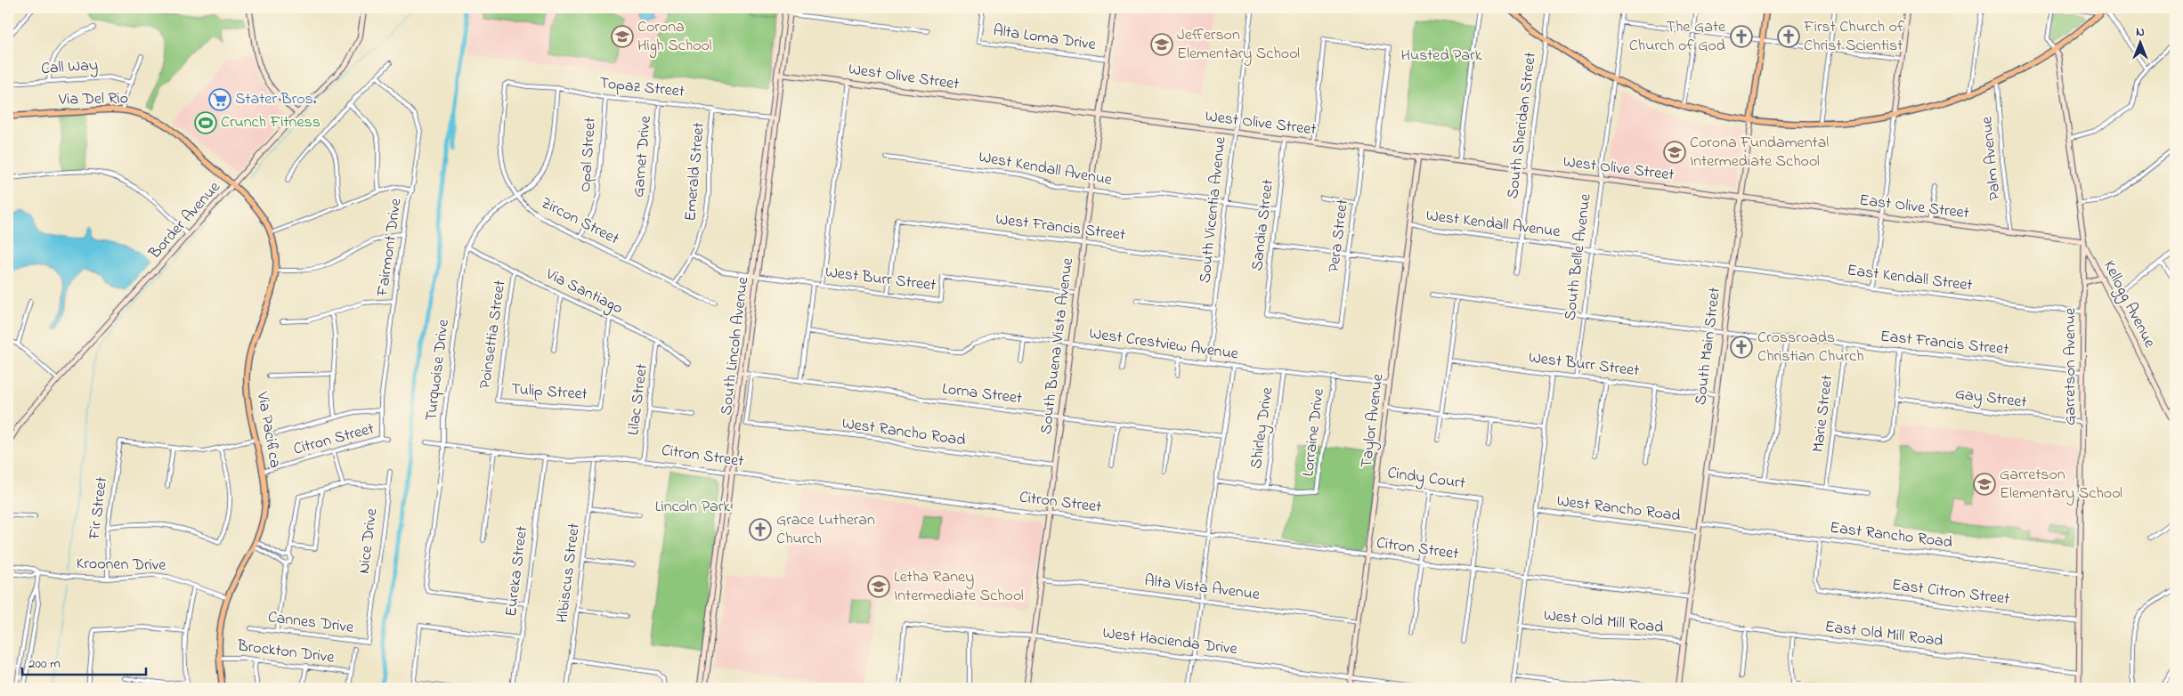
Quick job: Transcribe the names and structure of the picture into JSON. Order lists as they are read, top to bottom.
{
  "streets": {
    "main road": ["Via Del Rio", "South Main Street", "Via Pacifica"],
    "street": [
      "Alta Loma Drive",
      "Call Way",
      "West Olive Street",
      "Topaz Street",
      "South Sheridan Street",
      "Opal Street",
      "Garnet Drive",
      "Palm Avenue",
      "West Kendall Avenue",
      "Emerald Street",
      "East Olive Street",
      "South Vicentia Avenue",
      "Border Avenue",
      "Zircon Street",
      "Sandia Street",
      "West Francis Street",
      "Pera Street",
      "Fairmont Drive",
      "South Belle Avenue",
      "East Kendall Street",
      "West Burr Street",
      "Via Santiago",
      "Kellogg Avenue",
      "Poinsettia Street",
      "East Francis Street",
      "West Crestview Avenue",
      "South Lincoln Avenue",
      "South Buena Vista Avenue",
      "Garretson Avenue",
      "Turquoise Drive",
      "Tulip Street",
      "Lorna Street",
      "Gay Street",
      "Lilac Street",
      "Marie Street",
      "Taylor Avenue",
      "Shirley Drive",
      "West Rancho Road",
      "Lorraine Drive",
      "Citron Street",
      "Cindy Court",
      "Fir Street",
      "East Rancho Road",
      "Nice Drive",
      "Kroonen Drive",
      "Eureka Street",
      "Hibiscus Street",
      "Alta Vista Avenue",
      "East Citron Street",
      "West Old Mill Road",
      "Cannes Drive",
      "East Old Mill Road",
      "West Hacienda Drive",
      "Brockton Drive"
    ]
  },
  "crossings": [
    ["Alta Loma Drive", "South Buena Vista Avenue"],
    ["West Olive Street", "South Sheridan Street"],
    ["West Olive Street", "East Olive Street"],
    ["West Olive Street", "South Vicentia Avenue"],
    ["West Olive Street", "Sandia Street"],
    ["West Olive Street", "Pera Street"],
    ["West Olive Street", "South Belle Avenue"],
    ["West Olive Street", "South Lincoln Avenue"],
    ["West Olive Street", "South Buena Vista Avenue"],
    ["West Olive Street", "South Main Street"],
    ["West Olive Street", "Taylor Avenue"],
    ["Topaz Street", "Opal Street"],
    ["Topaz Street", "Garnet Drive"],
    ["Topaz Street", "Emerald Street"],
    ["Topaz Street", "Zircon Street"],
    ["Topaz Street", "South Lincoln Avenue"],
    ["Topaz Street", "Turquoise Drive"],
    ["Via Del Rio", "Border Avenue"],
    ["Via Del Rio", "Via Pacifica"],
    ["South Sheridan Street", "West Kendall Avenue"],
    ["Opal Street", "Zircon Street"],
    ["Garnet Drive", "Zircon Street"],
    ["Palm Avenue", "East Olive Street"],
    ["West Kendall Avenue", "South Vicentia Avenue"],
    ["West Kendall Avenue", "Sandia Street"],
    ["West Kendall Avenue", "South Belle Avenue"],
    ["West Kendall Avenue", "East Kendall Street"],
    ["West Kendall Avenue", "South Buena Vista Avenue"],
    ["West Kendall Avenue", "South Main Street"],
    ["West Kendall Avenue", "Taylor Avenue"],
    ["Emerald Street", "Zircon Street"],
    ["Emerald Street", "West Burr Street"],
    ["East Olive Street", "Kellogg Avenue"],
    ["East Olive Street", "South Main Street"],
    ["East Olive Street", "Garretson Avenue"],
    ["South Vicentia Avenue", "West Francis Street"],
    ["South Vicentia Avenue", "West Crestview Avenue"],
    ["Border Avenue", "Via Pacifica"],
    ["Zircon Street", "Turquoise Drive"],
    ["Sandia Street", "Pera Street"],
    ["West Francis Street", "West Burr Street"],
    ["West Francis Street", "South Buena Vista Avenue"],
    ["Fairmont Drive", "Citron Street"],
    ["South Belle Avenue", "West Burr Street"],
    ["East Kendall Street", "South Main Street"],
    ["East Kendall Street", "Garretson Avenue"],
    ["West Burr Street", "South Lincoln Avenue"],
    ["West Burr Street", "South Buena Vista Avenue"],
    ["West Burr Street", "South Main Street"],
    ["Via Santiago", "Poinsettia Street"],
    ["Via Santiago", "Turquoise Drive"],
    ["Via Santiago", "Tulip Street"],
    ["Via Santiago", "Lilac Street"],
    ["Kellogg Avenue", "Garretson Avenue"],
    ["Poinsettia Street", "Tulip Street"],
    ["East Francis Street", "South Main Street"],
    ["East Francis Street", "Garretson Avenue"],
    ["East Francis Street", "Marie Street"],
    ["West Crestview Avenue", "South Buena Vista Avenue"],
    ["West Crestview Avenue", "Taylor Avenue"],
    ["West Crestview Avenue", "Shirley Drive"],
    ["West Crestview Avenue", "Lorraine Drive"],
    ["South Lincoln Avenue", "Lorna Street"],
    ["South Lincoln Avenue", "Citron Street"],
    ["South Buena Vista Avenue", "Lorna Street"],
    ["South Buena Vista Avenue", "West Rancho Road"],
    ["South Buena Vista Avenue", "Citron Street"],
    ["South Buena Vista Avenue", "Alta Vista Avenue"],
    ["South Buena Vista Avenue", "West Hacienda Drive"],
    ["South Main Street", "West Rancho Road"],
    ["South Main Street", "Citron Street"],
    ["South Main Street", "East Rancho Road"],
    ["South Main Street", "West Old Mill Road"],
    ["South Main Street", "East Old Mill Road"],
    ["Garretson Avenue", "Gay Street"],
    ["Garretson Avenue", "East Rancho Road"],
    ["Garretson Avenue", "East Citron Street"],
    ["Garretson Avenue", "East Old Mill Road"],
    ["Turquoise Drive", "Citron Street"],
    ["Turquoise Drive", "Eureka Street"],
    ["Lorna Street", "West Rancho Road"],
    ["Lilac Street", "Citron Street"],
    ["Taylor Avenue", "Citron Street"],
    ["Taylor Avenue", "Cindy Court"],
    ["Taylor Avenue", "Alta Vista Avenue"],
    ["Taylor Avenue", "West Hacienda Drive"],
    ["Shirley Drive", "Lorraine Drive"],
    ["Via Pacifica", "Citron Street"],
    ["Via Pacifica", "Kroonen Drive"],
    ["Via Pacifica", "Brockton Drive"],
    ["Citron Street", "Cindy Court"],
    ["Citron Street", "Eureka Street"],
    ["Citron Street", "Hibiscus Street"],
    ["Fir Street", "Kroonen Drive"],
    ["East Rancho Road", "East Citron Street"],
    ["Nice Drive", "Cannes Drive"]
  ],
  "parks": ["Husted Park", "Lincoln Park"],
  "places": {
    "school or university": [
      "Corona High School",
      "Jefferson Elementary School",
      "Corona Fundamental Intermediate School",
      "Garretson Elementary School",
      "Letha Raney Intermediate School"
    ],
    "church": [
      "The Gate Church of God",
      "First Church of Christ Scientist",
      "Crossroads Christian Church",
      "Grace Lutheran Church"
    ],
    "supermarket": ["Stater Bros."],
    "sports": ["Crunch Fitness"]
  },
  "scale_bar": "200 m",
  "north": "top"
}
